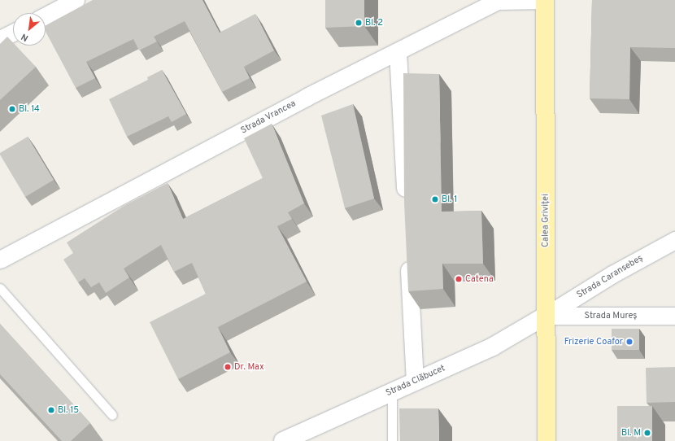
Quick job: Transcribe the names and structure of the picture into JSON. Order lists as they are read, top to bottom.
{
  "streets": {
    "main road": ["Calea Griviței"],
    "street": [
      "Strada Vrancea",
      "Strada Caransebeș",
      "Strada Mureș",
      "Strada Clăbucet"
    ]
  },
  "crossings": [
    ["Strada Vrancea", "Calea Griviței"],
    ["Calea Griviței", "Strada Caransebeș"],
    ["Calea Griviței", "Strada Mureș"],
    ["Calea Griviței", "Strada Clăbucet"],
    ["Strada Caransebeș", "Strada Mureș"],
    ["Strada Caransebeș", "Strada Clăbucet"],
    ["Strada Mureș", "Strada Clăbucet"]
  ],
  "places": [
    "Bl. 2",
    "Bl. 14",
    "Bl. 1",
    "Catena",
    "Frizerie Coafor",
    "Dr. Max",
    "Bl. 15",
    "Bl. M"
  ],
  "north": "bottom left"
}
